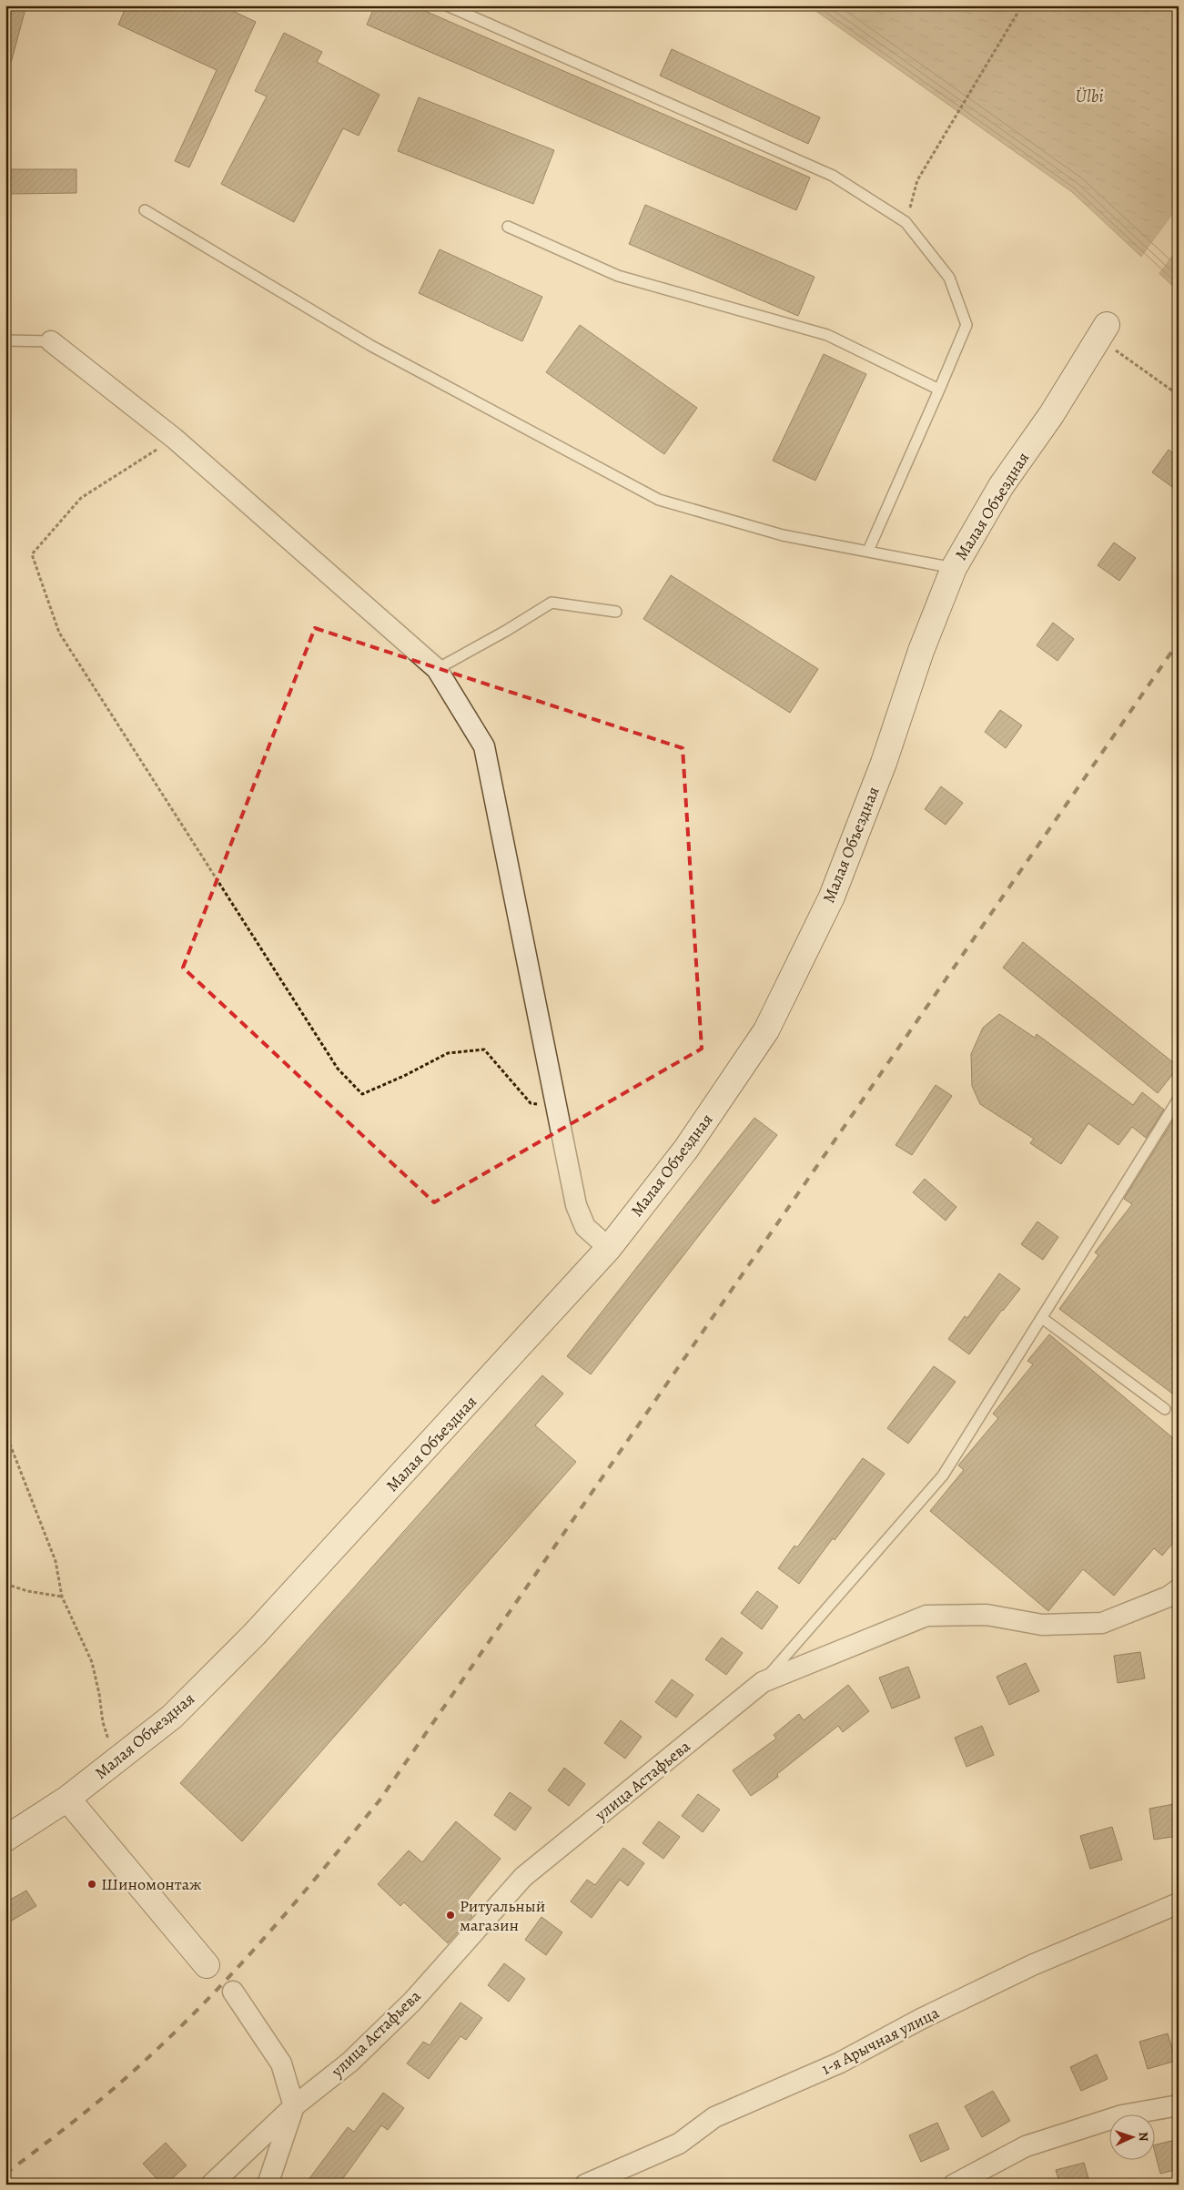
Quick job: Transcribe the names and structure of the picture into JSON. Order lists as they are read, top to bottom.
{
  "streets": {
    "main road": ["Малая Объездная"],
    "street": ["улица Астафьева", "1-я Арычная улица"]
  },
  "water": ["Ülbi"],
  "places": ["Шиномонтаж", "Ритуальный магазин"],
  "north": "right"
}
